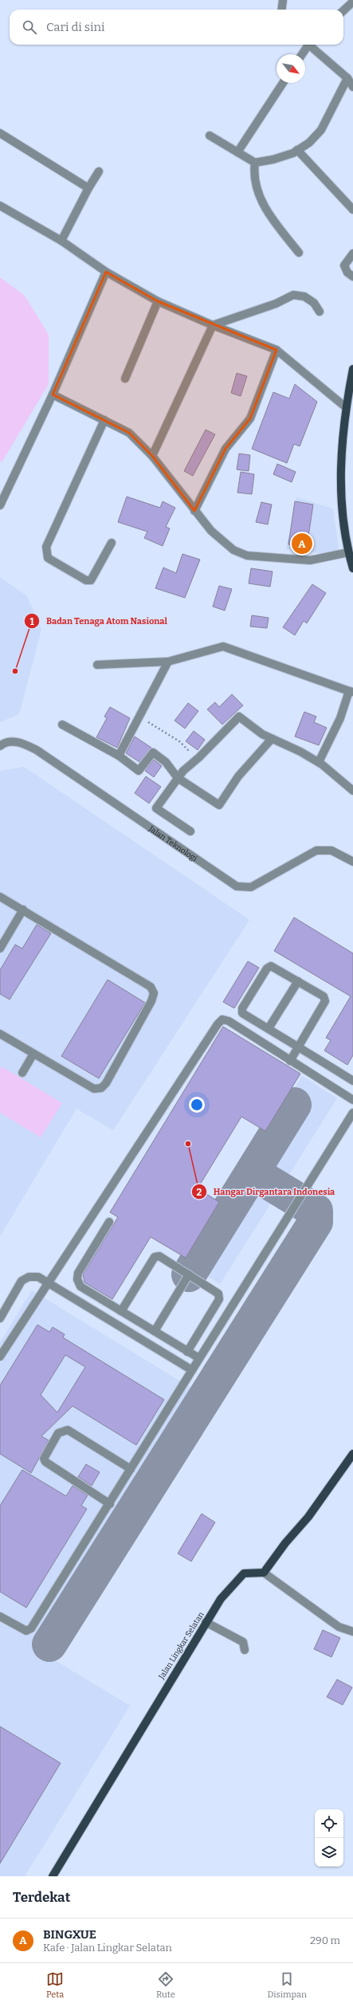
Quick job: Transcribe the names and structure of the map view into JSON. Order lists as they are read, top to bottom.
{
  "streets": {
    "main road": ["Jalan Lingkar Selatan"],
    "street": ["Jalan Teknologi"]
  },
  "places": ["Badan Tenaga Atom Nasional", "Hangar Dirgantara Indonesia"],
  "north": "bottom right",
  "page": {
    "search": "Cari di sini",
    "pins": "A",
    "heading": "Terdekat",
    "list": [
      {
        "mark": "A",
        "name": "BINGXUE",
        "note": "Kafe · Jalan Lingkar Selatan",
        "value": "290 m"
      }
    ],
    "nav": ["Peta", "Rute", "Disimpan"]
  }
}
